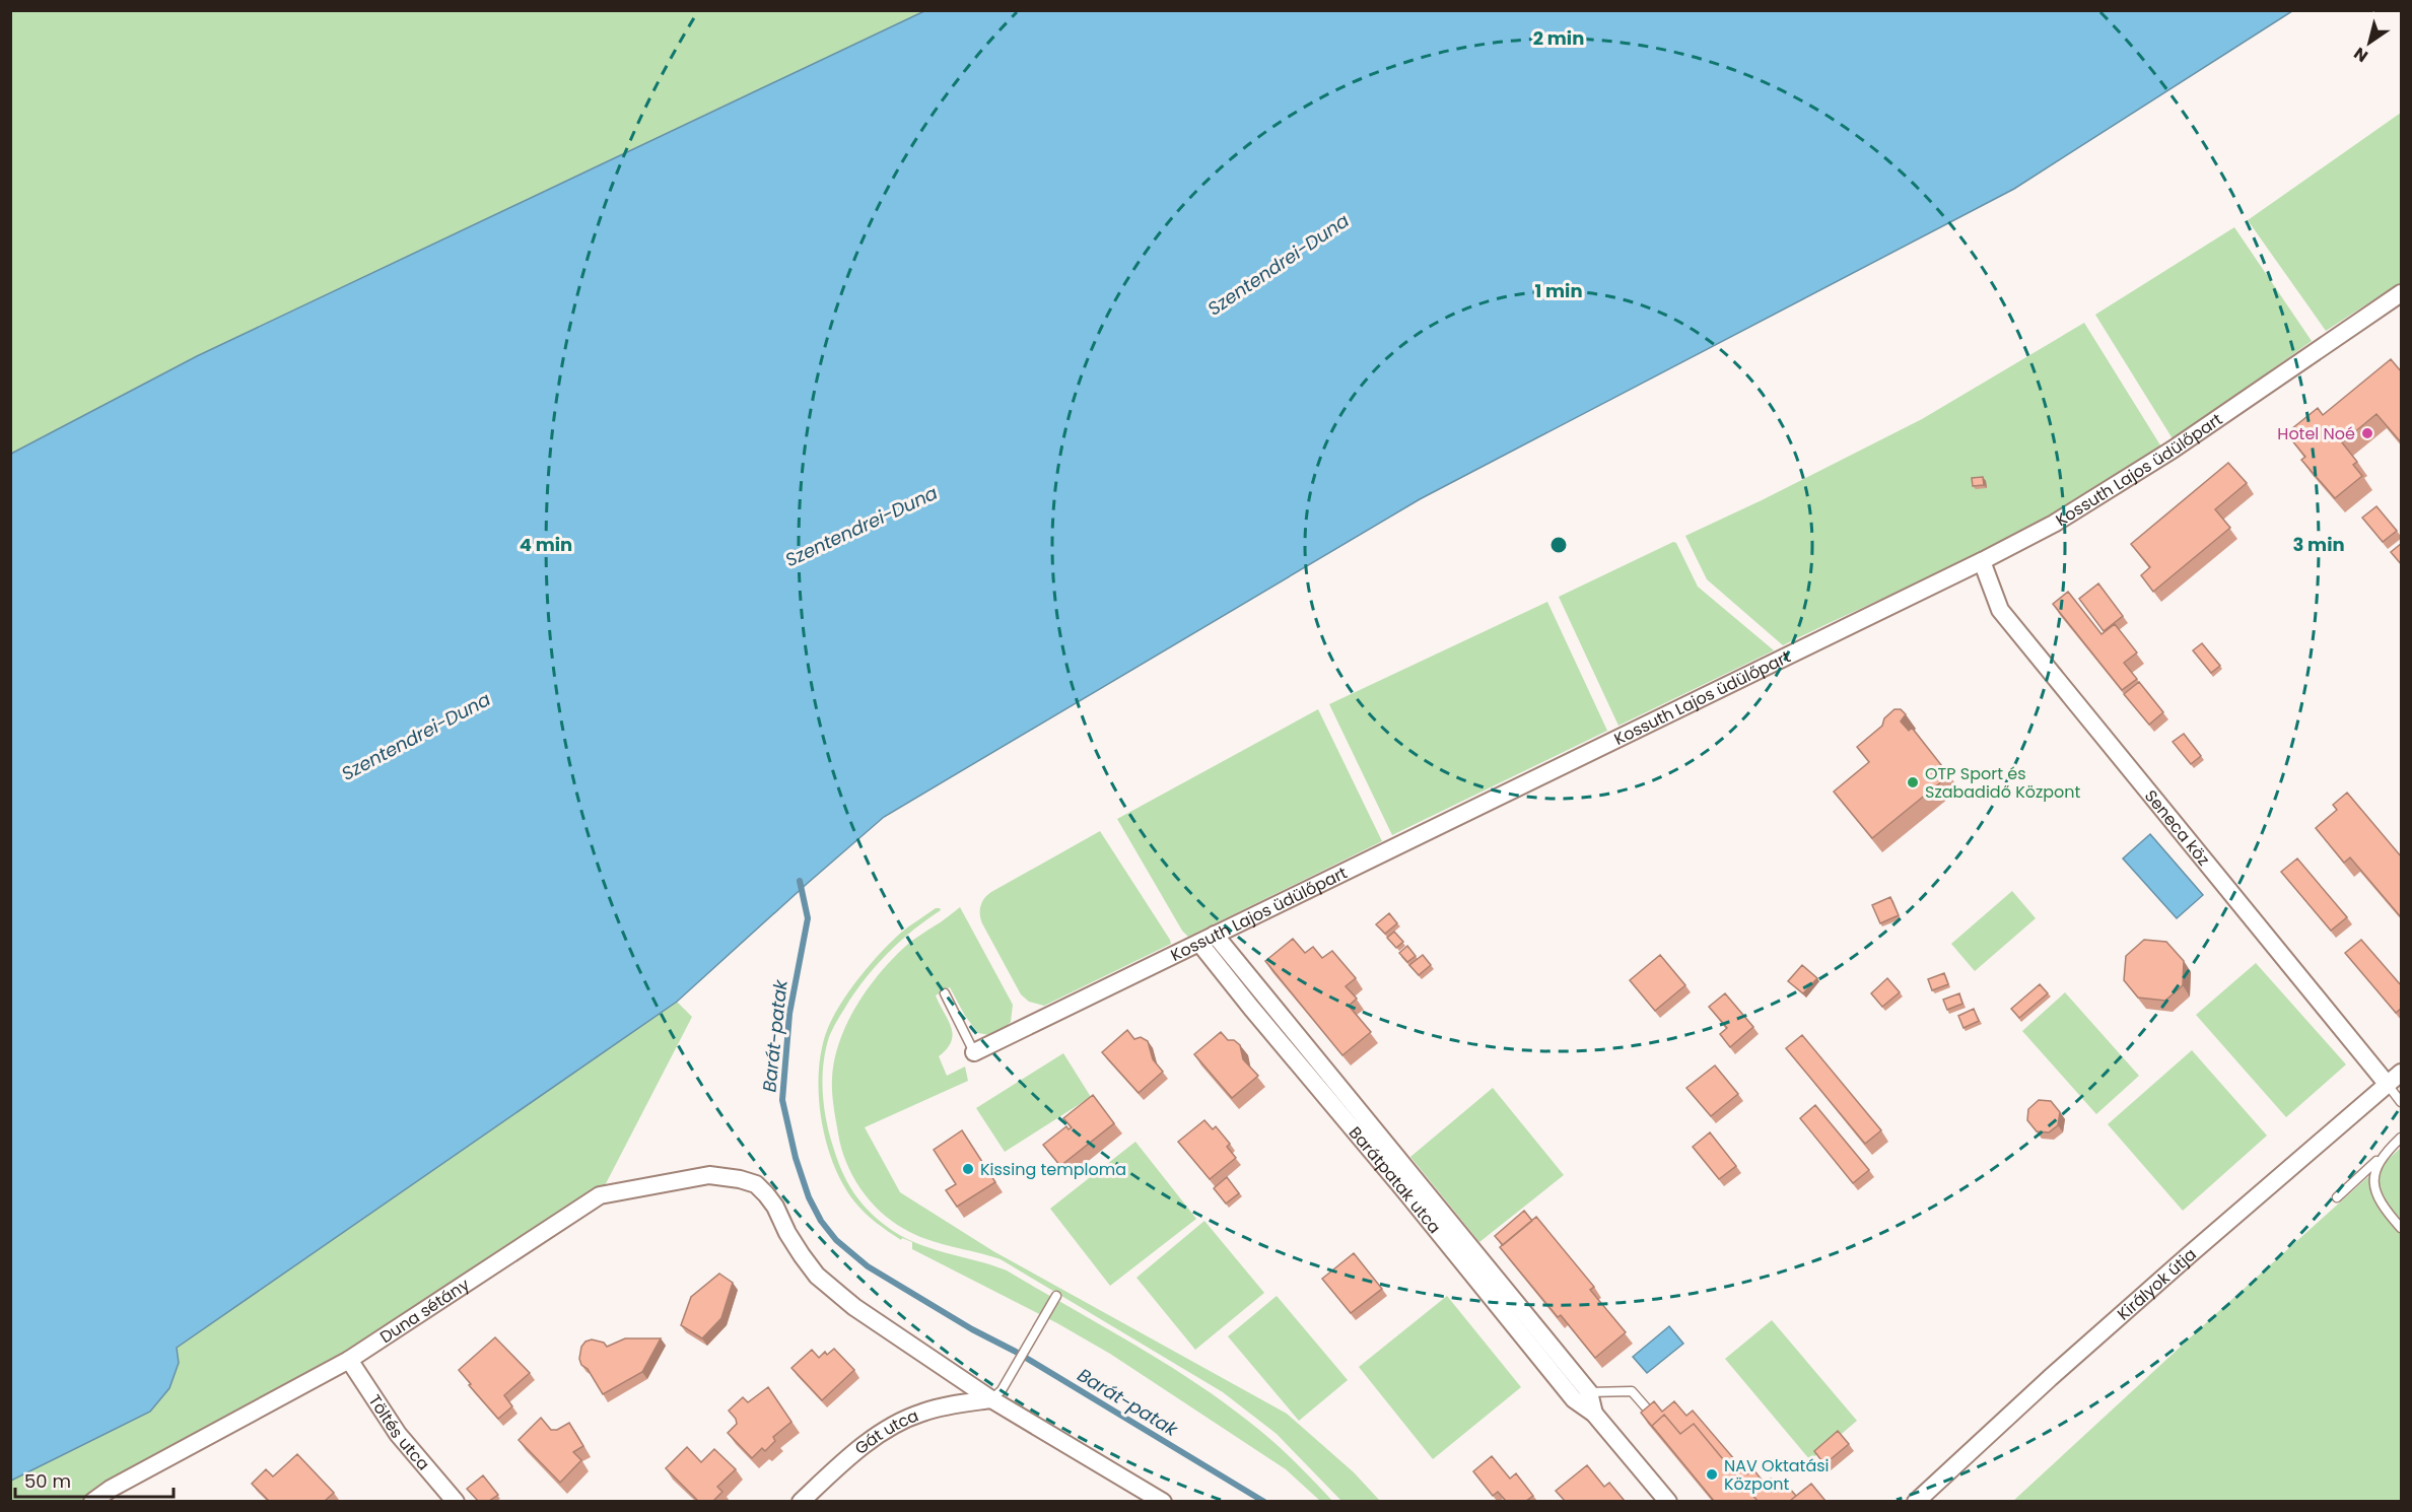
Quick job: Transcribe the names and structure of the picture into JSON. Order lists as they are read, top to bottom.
{
  "streets": {
    "street": [
      "Kossuth Lajos üdülőpart",
      "Seneca köz",
      "Barátpatak utca",
      "Királyok útja",
      "Duna sétány",
      "Töltés utca",
      "Gát utca"
    ]
  },
  "crossings": [
    ["Kossuth Lajos üdülőpart", "Seneca köz"],
    ["Kossuth Lajos üdülőpart", "Barátpatak utca"],
    ["Seneca köz", "Királyok útja"],
    ["Duna sétány", "Töltés utca"],
    ["Duna sétány", "Gát utca"]
  ],
  "water": ["Szentendrei-Duna", "Barát-patak"],
  "places": [
    "Hotel Noé",
    "OTP Sport és Szabadidő Központ",
    "Kissing temploma",
    "NAV Oktatási Központ"
  ],
  "scale_bar": "50 m",
  "north": "bottom left",
  "rings": [
    "2 min",
    "1 min",
    "3 min",
    "4 min"
  ]
}
